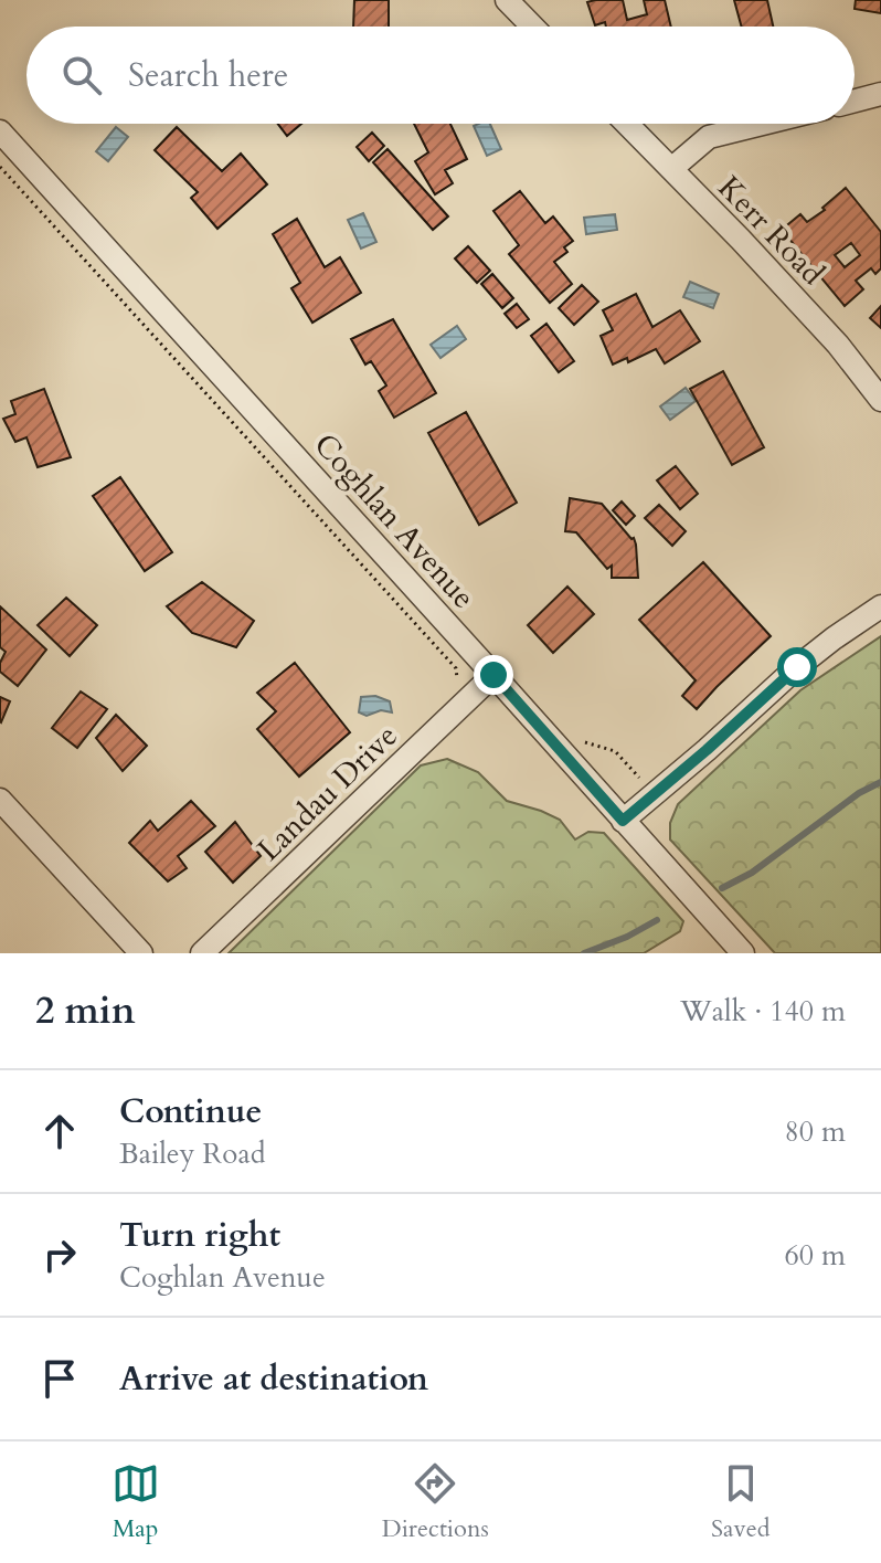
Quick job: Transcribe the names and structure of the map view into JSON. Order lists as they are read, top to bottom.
{
  "streets": {
    "street": ["Kerr Road", "Coghlan Avenue", "Landau Drive"]
  },
  "crossings": [
    ["Coghlan Avenue", "Landau Drive"]
  ],
  "page": {
    "search": "Search here",
    "heading": ["2 min", "Walk · 140 m"],
    "list": [
      ["Continue", "Bailey Road", "80 m"],
      ["Turn right", "Coghlan Avenue", "60 m"],
      "Arrive at destination"
    ],
    "nav": ["Map", "Directions", "Saved"]
  }
}
